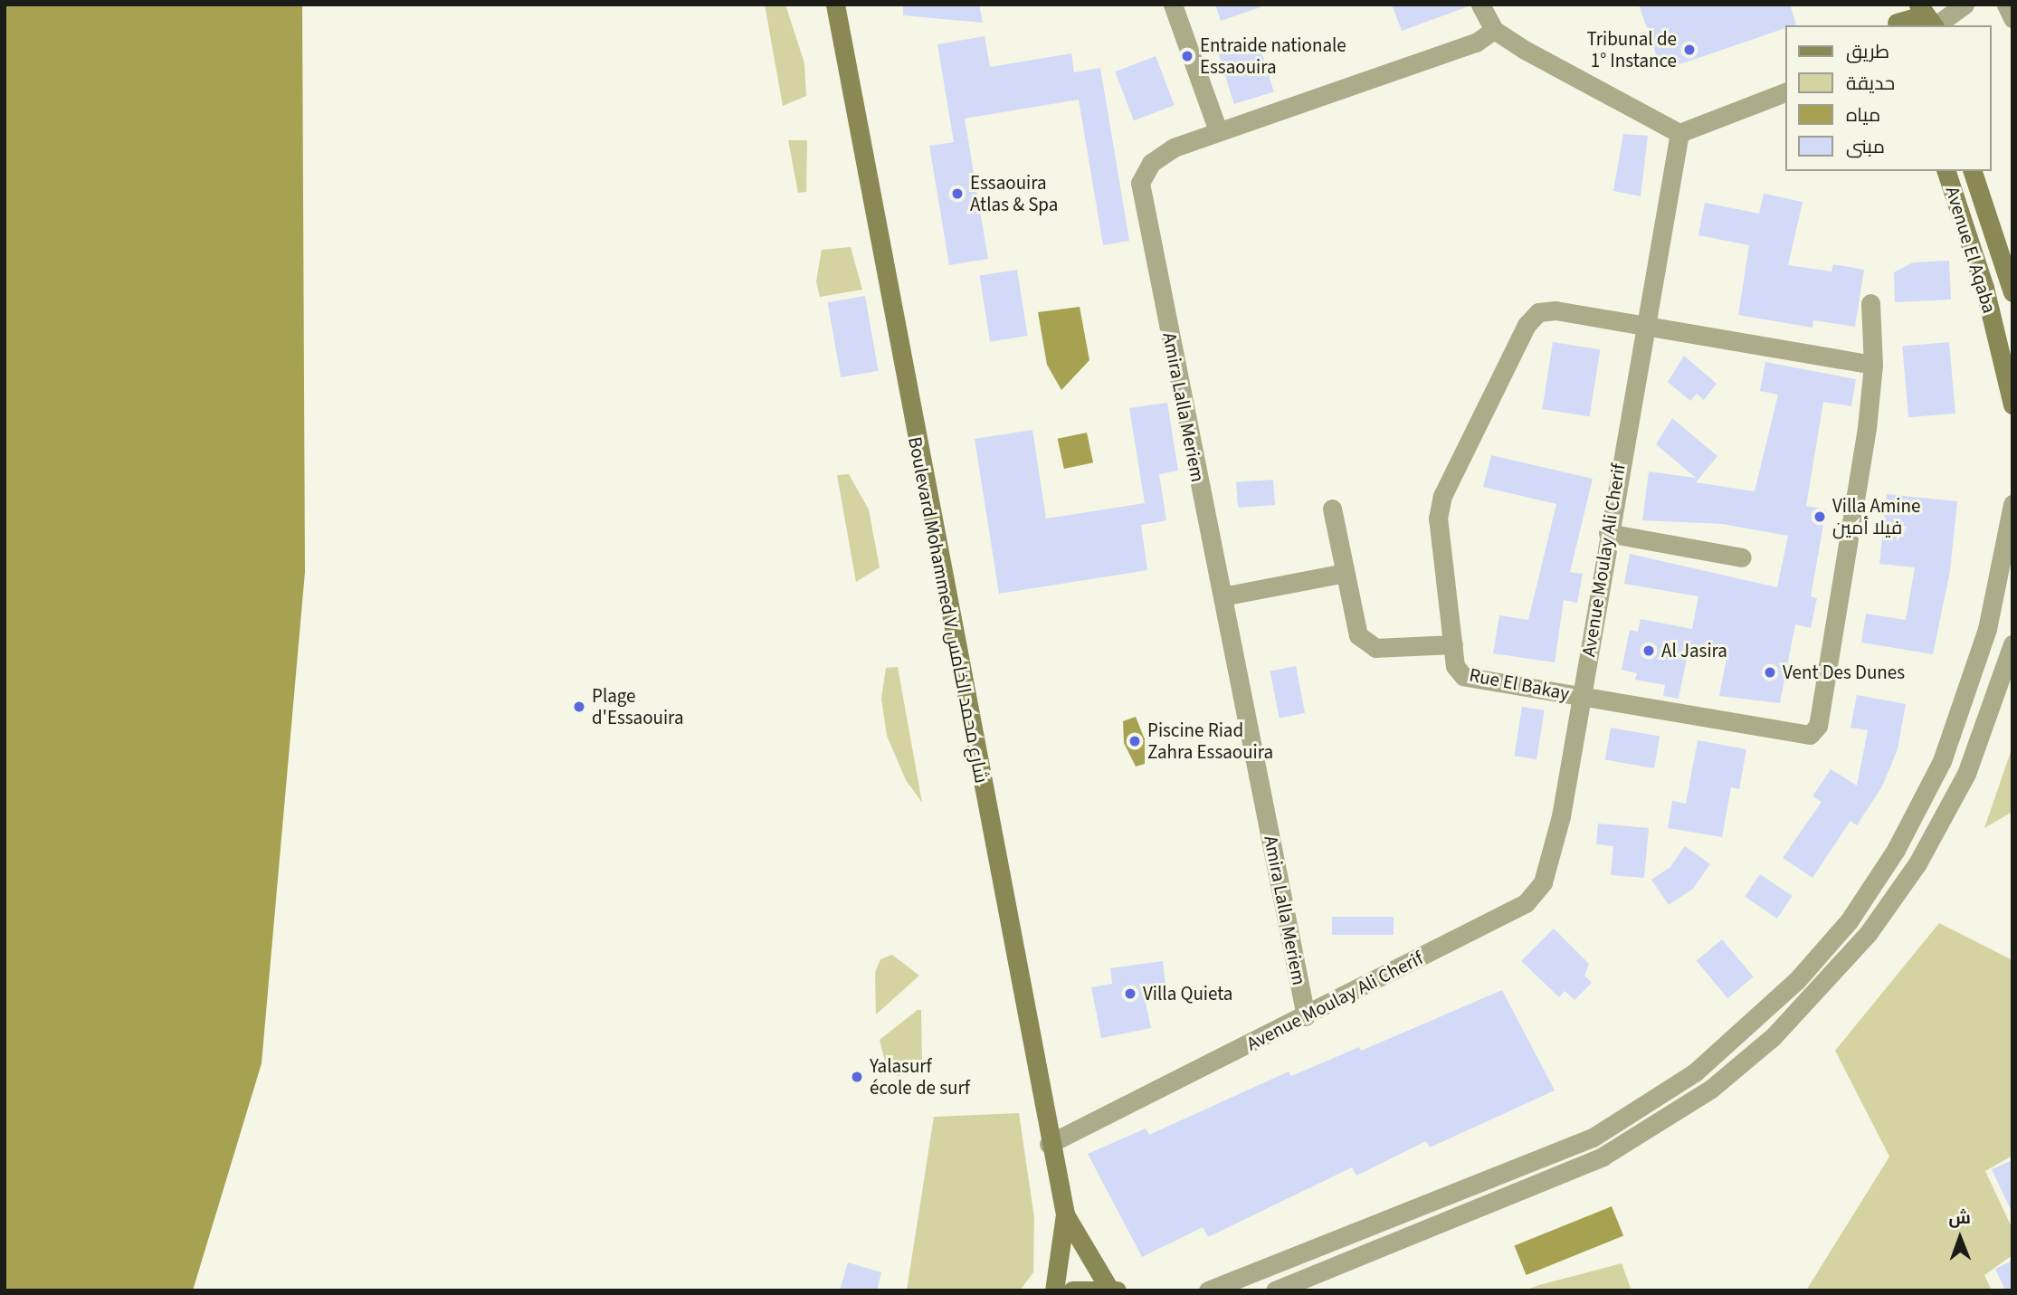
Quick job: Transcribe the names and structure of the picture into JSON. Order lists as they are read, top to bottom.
{
  "streets": {
    "street": [
      "Avenue El Aqaba",
      "Amira Lalla Meriem",
      "Avenue Moulay Ali Cherif",
      "Boulevard Mohammed V شارع محمد الخامس",
      "Rue El Bakay"
    ]
  },
  "crossings": [
    ["Amira Lalla Meriem", "Avenue Moulay Ali Cherif"],
    ["Avenue Moulay Ali Cherif", "Boulevard Mohammed V شارع محمد الخامس"],
    ["Avenue Moulay Ali Cherif", "Rue El Bakay"]
  ],
  "places": [
    "Tribunal de 1° Instance",
    "Entraide nationale Essaouira",
    "Essaouira Atlas & Spa",
    "Villa Amine فيلا أمين",
    "Al Jasira",
    "Vent Des Dunes",
    "Plage d'Essaouira",
    "Piscine Riad Zahra Essaouira",
    "Villa Quieta",
    "Yalasurf école de surf"
  ],
  "legend": [
    "طريق",
    "حديقة",
    "مياه",
    "مبنى"
  ],
  "north": "top"
}
